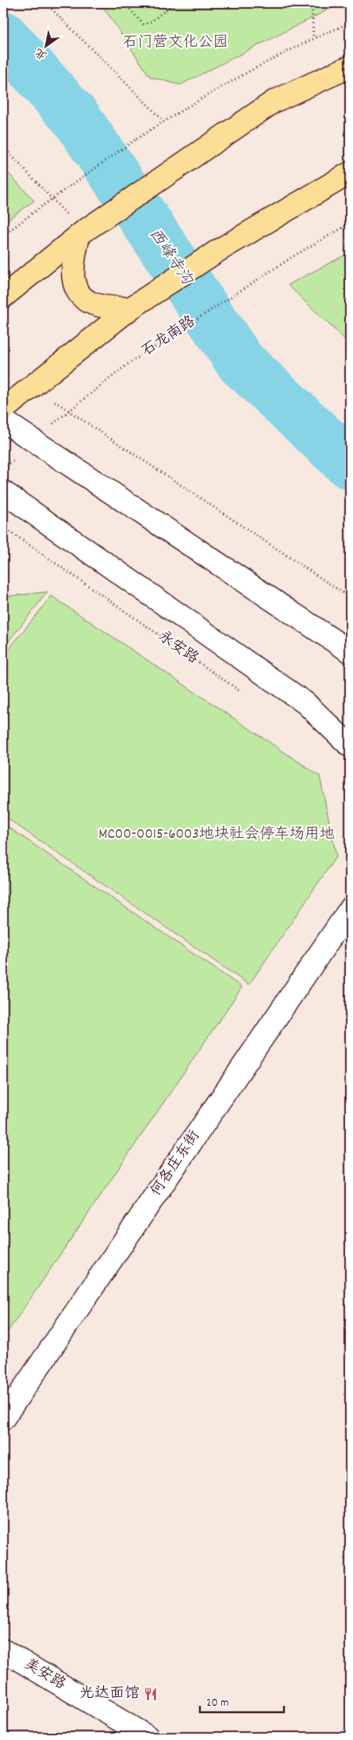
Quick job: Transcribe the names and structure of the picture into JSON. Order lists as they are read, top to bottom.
{
  "streets": {
    "main road": ["何各庄东街", "美安路"],
    "path": ["石龙南路", "永安路"]
  },
  "water": ["西峰寺沟"],
  "parks": ["石门营文化公园", "MC00-0015-6003地块社会停车场用地"],
  "places": {
    "restaurant": ["光达面馆"]
  },
  "scale_bar": "20 m",
  "north": "bottom left"
}
